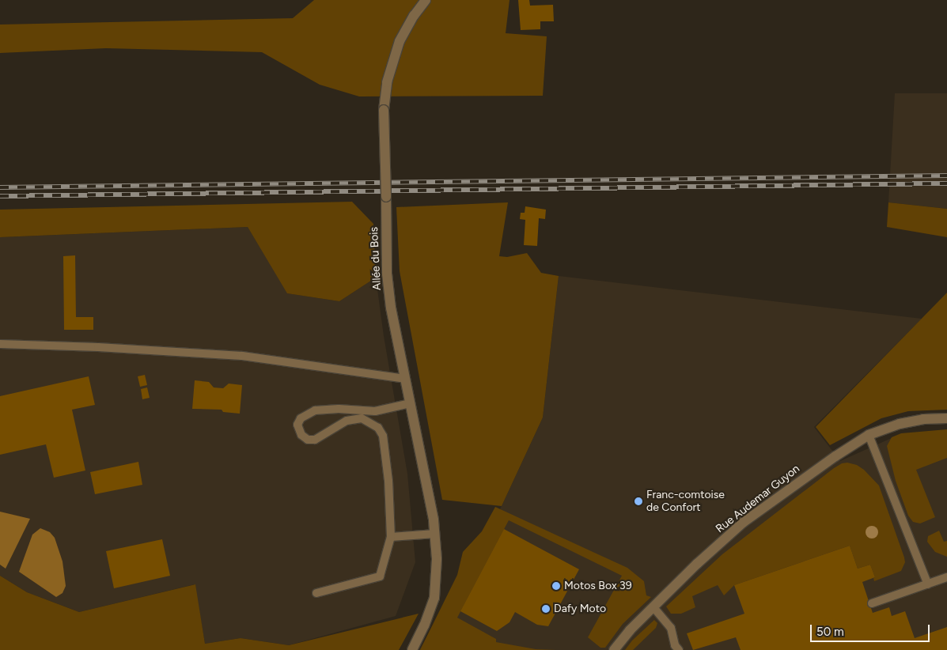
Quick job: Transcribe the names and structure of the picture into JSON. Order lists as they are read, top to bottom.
{
  "streets": {
    "street": ["Allée du Bois", "Rue Audemar Guyon"]
  },
  "places": ["Franc-comtoise de Confort", "Motos Box 39", "Dafy Moto"],
  "scale_bar": "50 m"
}
